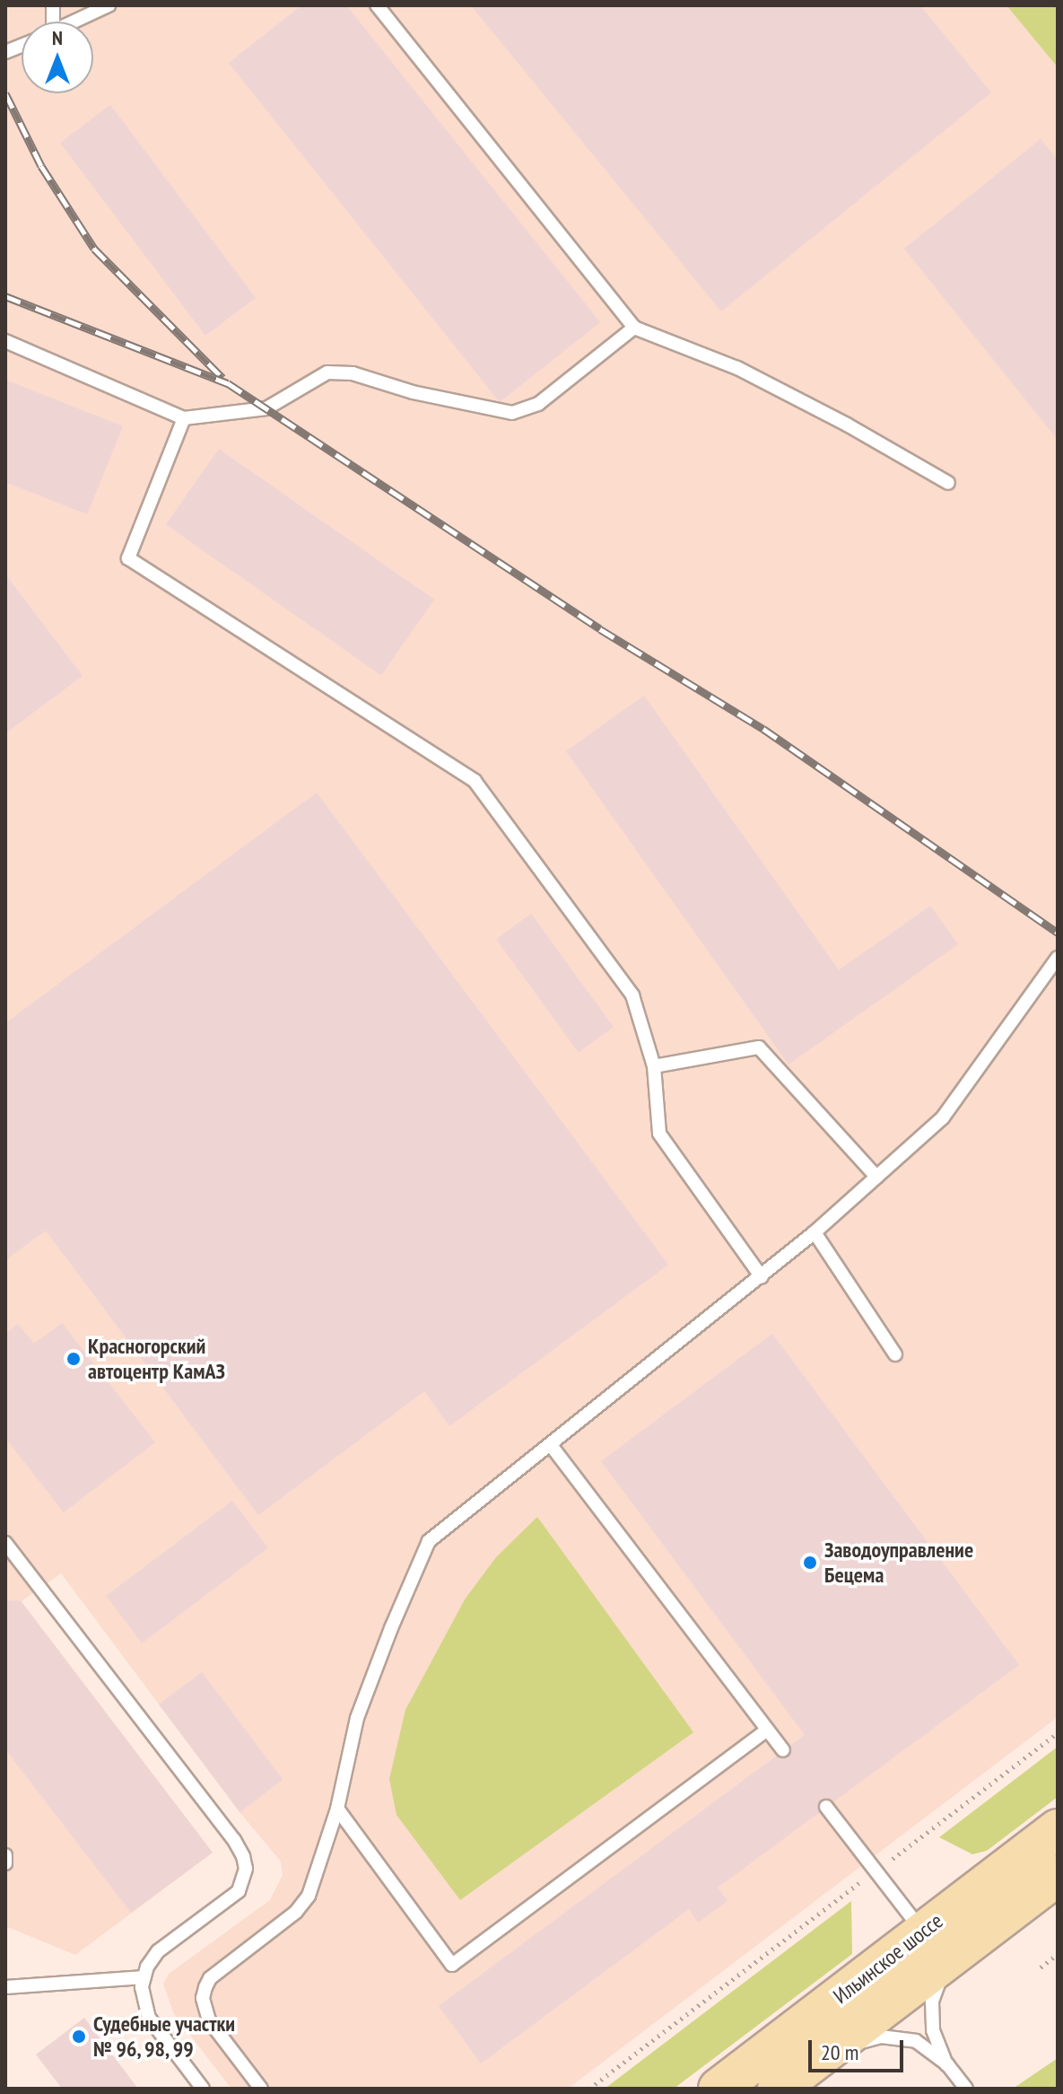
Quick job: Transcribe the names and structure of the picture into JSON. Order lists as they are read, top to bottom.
{
  "streets": {
    "main road": ["Ильинское шоссе"]
  },
  "places": ["Красногорский автоцентр КамАЗ", "Заводоуправление Бецема", "Судебные участки № 96, 98, 99"],
  "scale_bar": "20 m",
  "north": "top"
}
